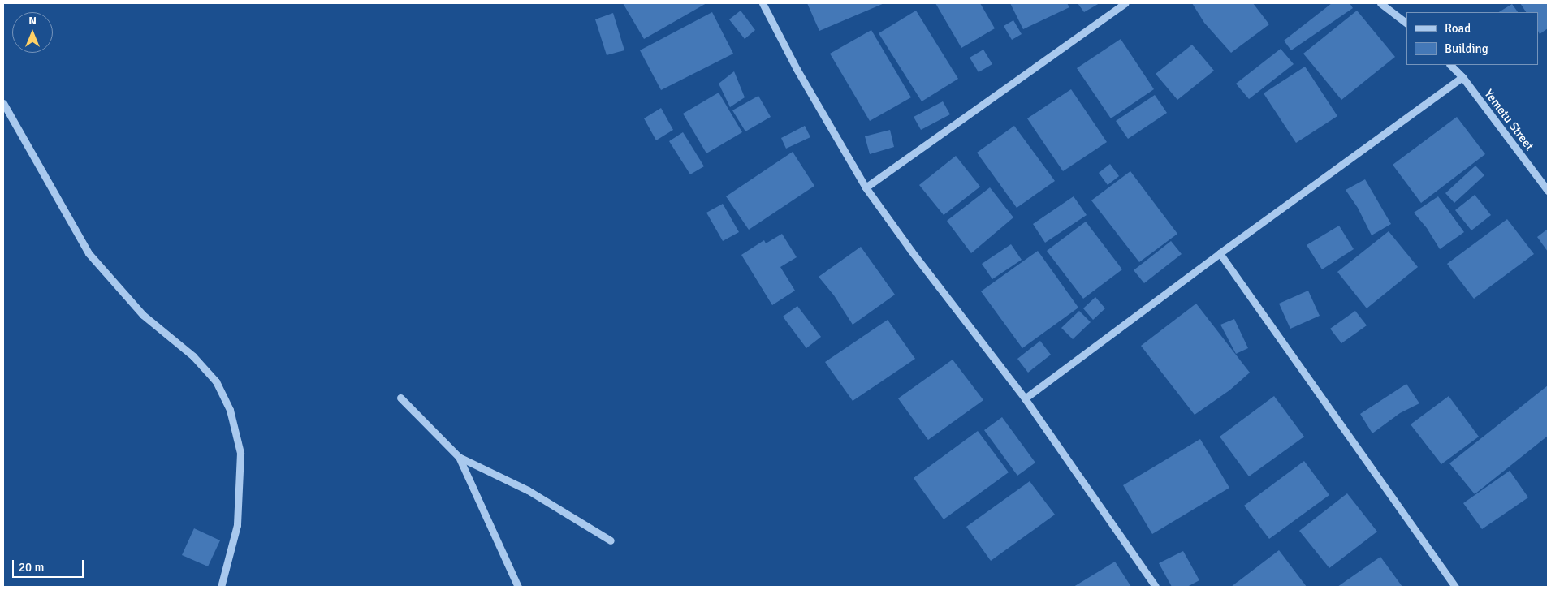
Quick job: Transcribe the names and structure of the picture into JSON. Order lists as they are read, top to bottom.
{
  "streets": {
    "street": ["Yemetu Street"]
  },
  "legend": ["Road", "Building"],
  "scale_bar": "20 m",
  "north": "top"
}
